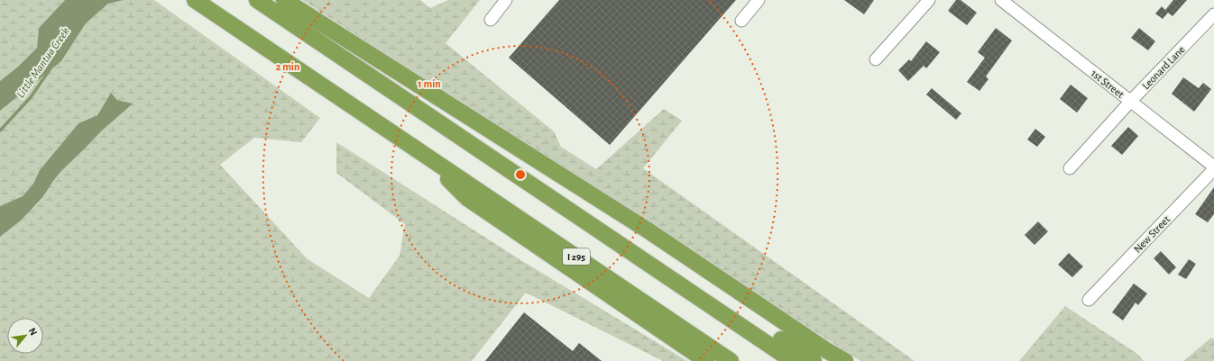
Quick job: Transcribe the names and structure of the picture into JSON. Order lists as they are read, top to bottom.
{
  "streets": {
    "highway": ["I 295"],
    "street": ["Leonard Lane", "1st Street", "New Street"]
  },
  "crossings": [
    ["Leonard Lane", "1st Street"],
    ["1st Street", "New Street"]
  ],
  "water": ["Little Mantua Creek"],
  "north": "top right",
  "rings": ["2 min", "1 min"]
}
